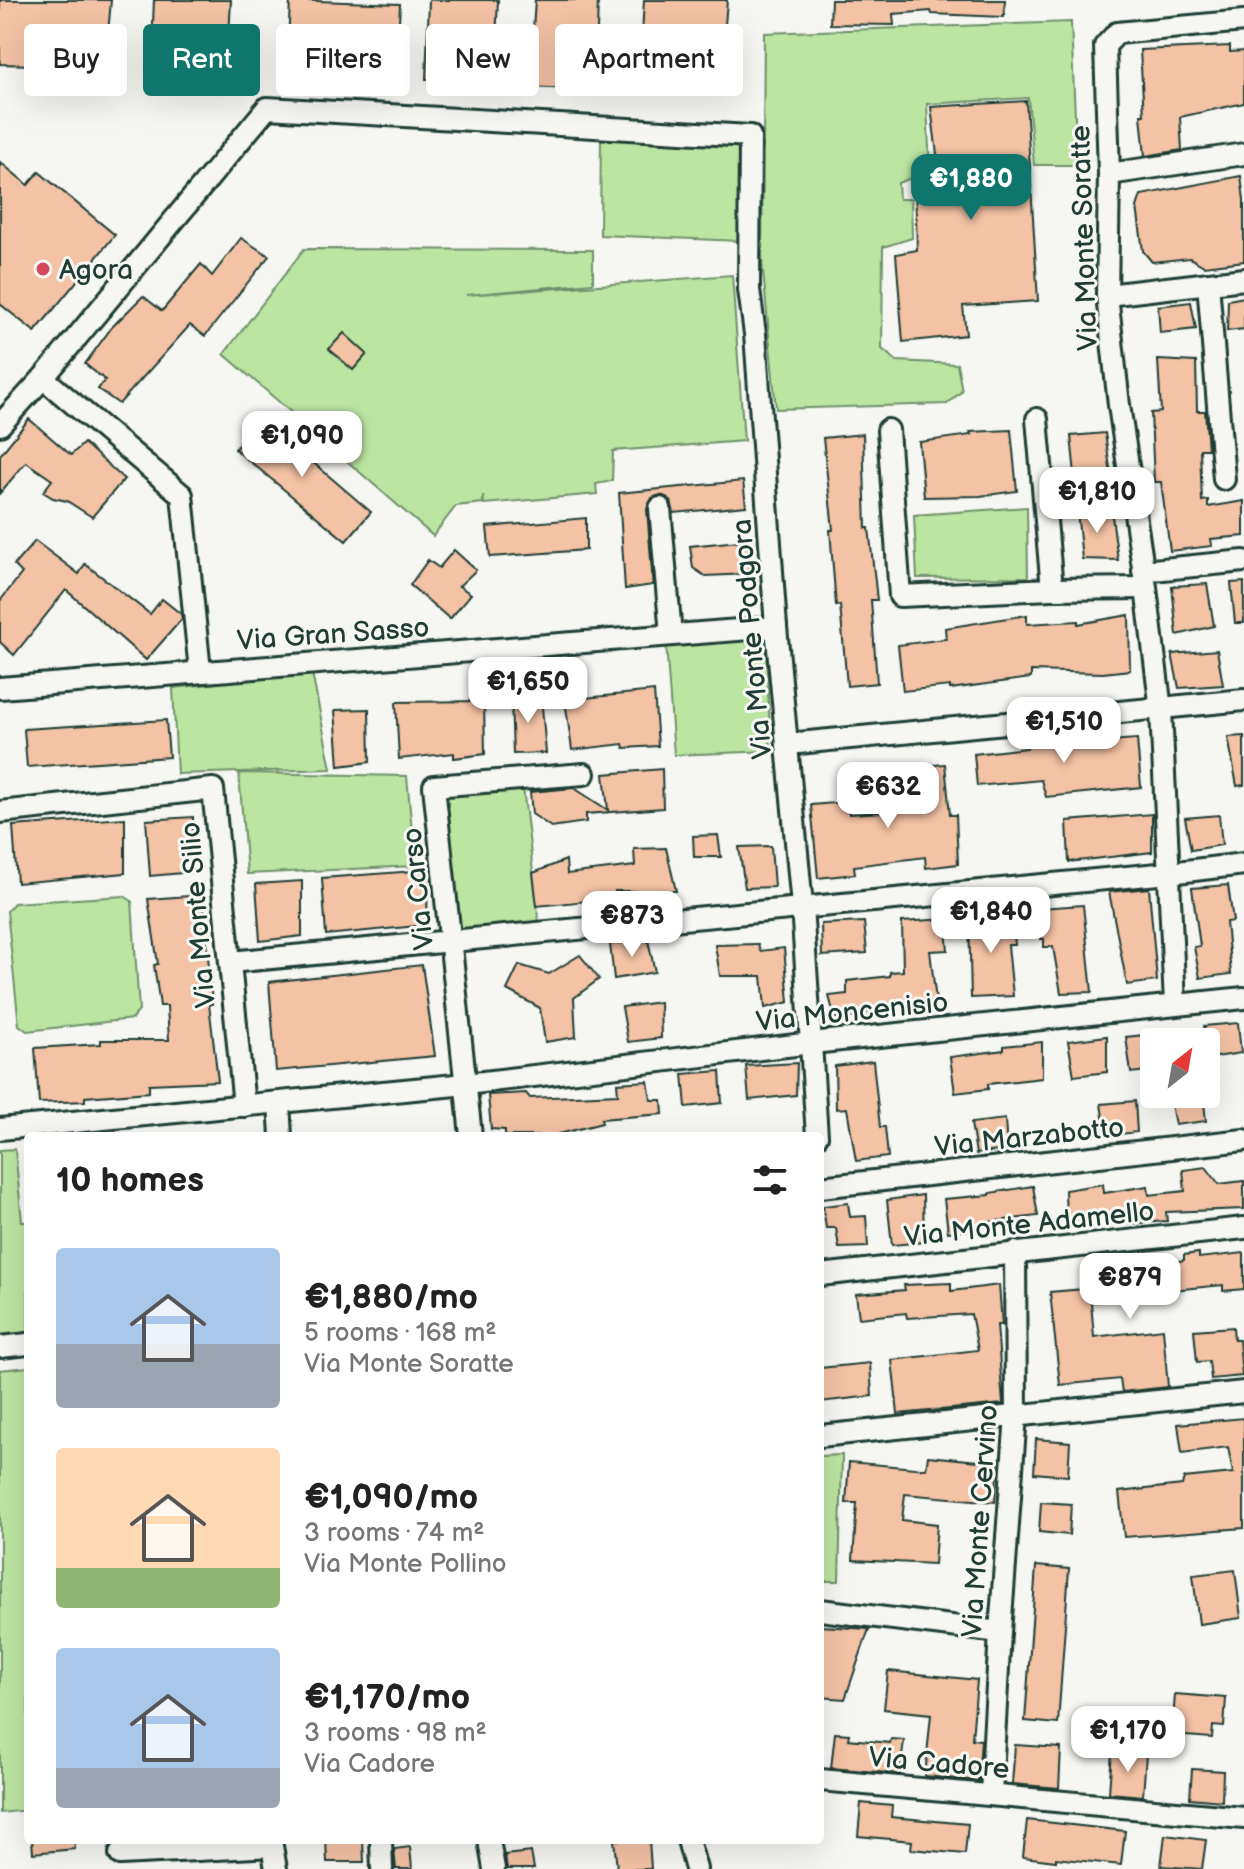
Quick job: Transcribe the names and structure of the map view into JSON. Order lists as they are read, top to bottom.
{
  "streets": {
    "street": [
      "Via Monte Soratte",
      "Via Gran Sasso",
      "Via Monte Podgora",
      "Via Carso",
      "Via Monte Silio",
      "Via Moncenisio",
      "Via Marzabotto",
      "Via Monte Adamello",
      "Via Monte Cervino",
      "Via Cadore"
    ]
  },
  "crossings": [
    ["Via Monte Soratte", "Via Moncenisio"],
    ["Via Gran Sasso", "Via Monte Podgora"],
    ["Via Monte Podgora", "Via Moncenisio"],
    ["Via Carso", "Via Moncenisio"],
    ["Via Monte Silio", "Via Moncenisio"],
    ["Via Monte Adamello", "Via Monte Cervino"],
    ["Via Monte Cervino", "Via Cadore"]
  ],
  "places": ["Agora"],
  "north": "top right",
  "page": {
    "chip": [
      "Buy",
      "Rent",
      "Filters",
      "New",
      "Apartment"
    ],
    "price": [
      "€1,880",
      "€1,090",
      "€1,810",
      "€1,650",
      "€1,510",
      "€632",
      "€1,840",
      "€873",
      "€879",
      "€1,170"
    ],
    "heading": "10 homes",
    "list": [
      {
        "name": "€1,880/mo",
        "note": "5 rooms · 168 m² · Via Monte Soratte"
      },
      {
        "name": "€1,090/mo",
        "note": "3 rooms · 74 m² · Via Monte Pollino"
      },
      {
        "name": "€1,170/mo",
        "note": "3 rooms · 98 m² · Via Cadore"
      }
    ]
  }
}
